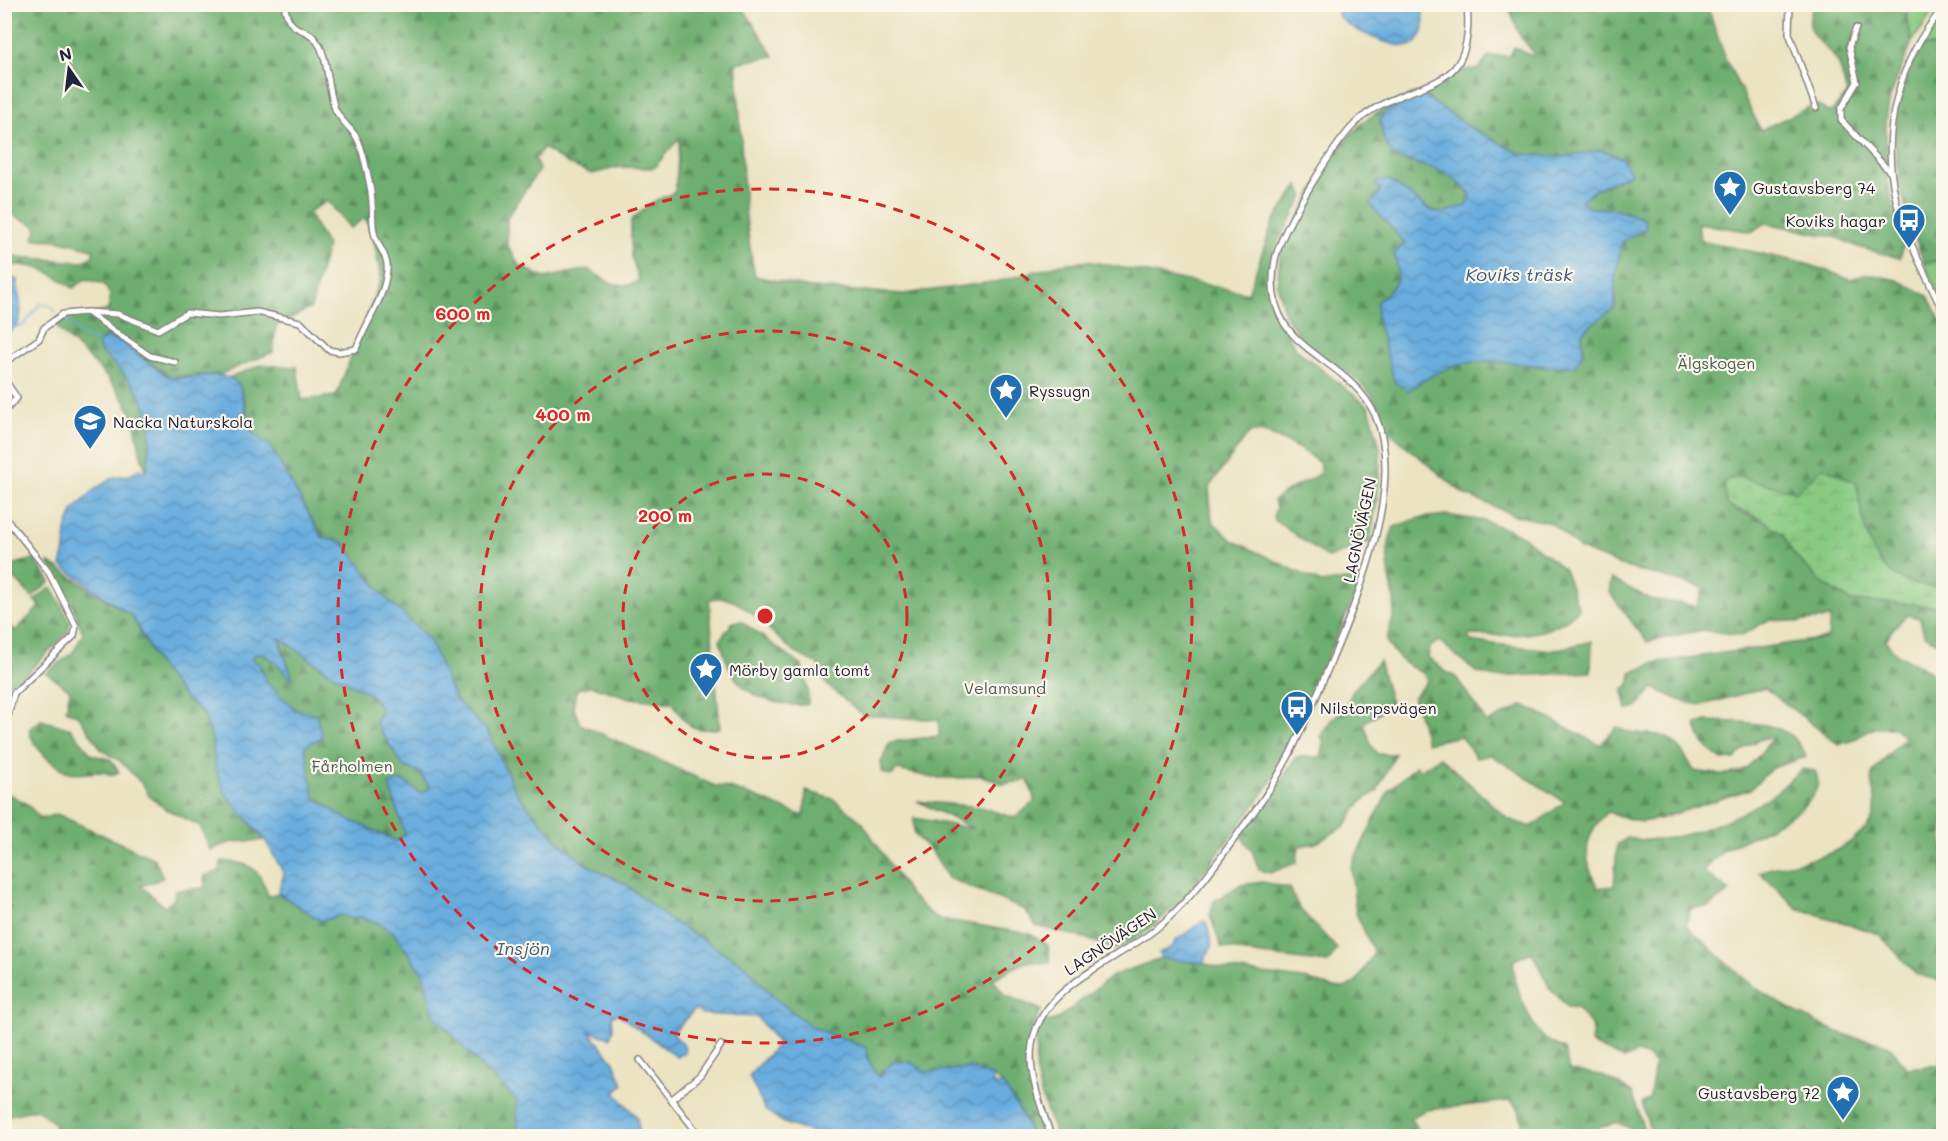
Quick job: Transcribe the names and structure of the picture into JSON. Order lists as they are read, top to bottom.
{
  "streets": {
    "street": ["LAGNÖVÄGEN"]
  },
  "water": ["Koviks träsk", "Insjön"],
  "parks": ["Älgskogen", "Velamsund", "Fårholmen"],
  "places": {
    "place": [
      "Gustavsberg 74",
      "Ryssugn",
      "Mörby gamla tomt",
      "Gustavsberg 72"
    ],
    "bus stop": ["Koviks hagar", "Nilstorpsvägen"],
    "school or university": ["Nacka Naturskola"]
  },
  "north": "top",
  "rings": ["600 m", "400 m", "200 m"]
}
